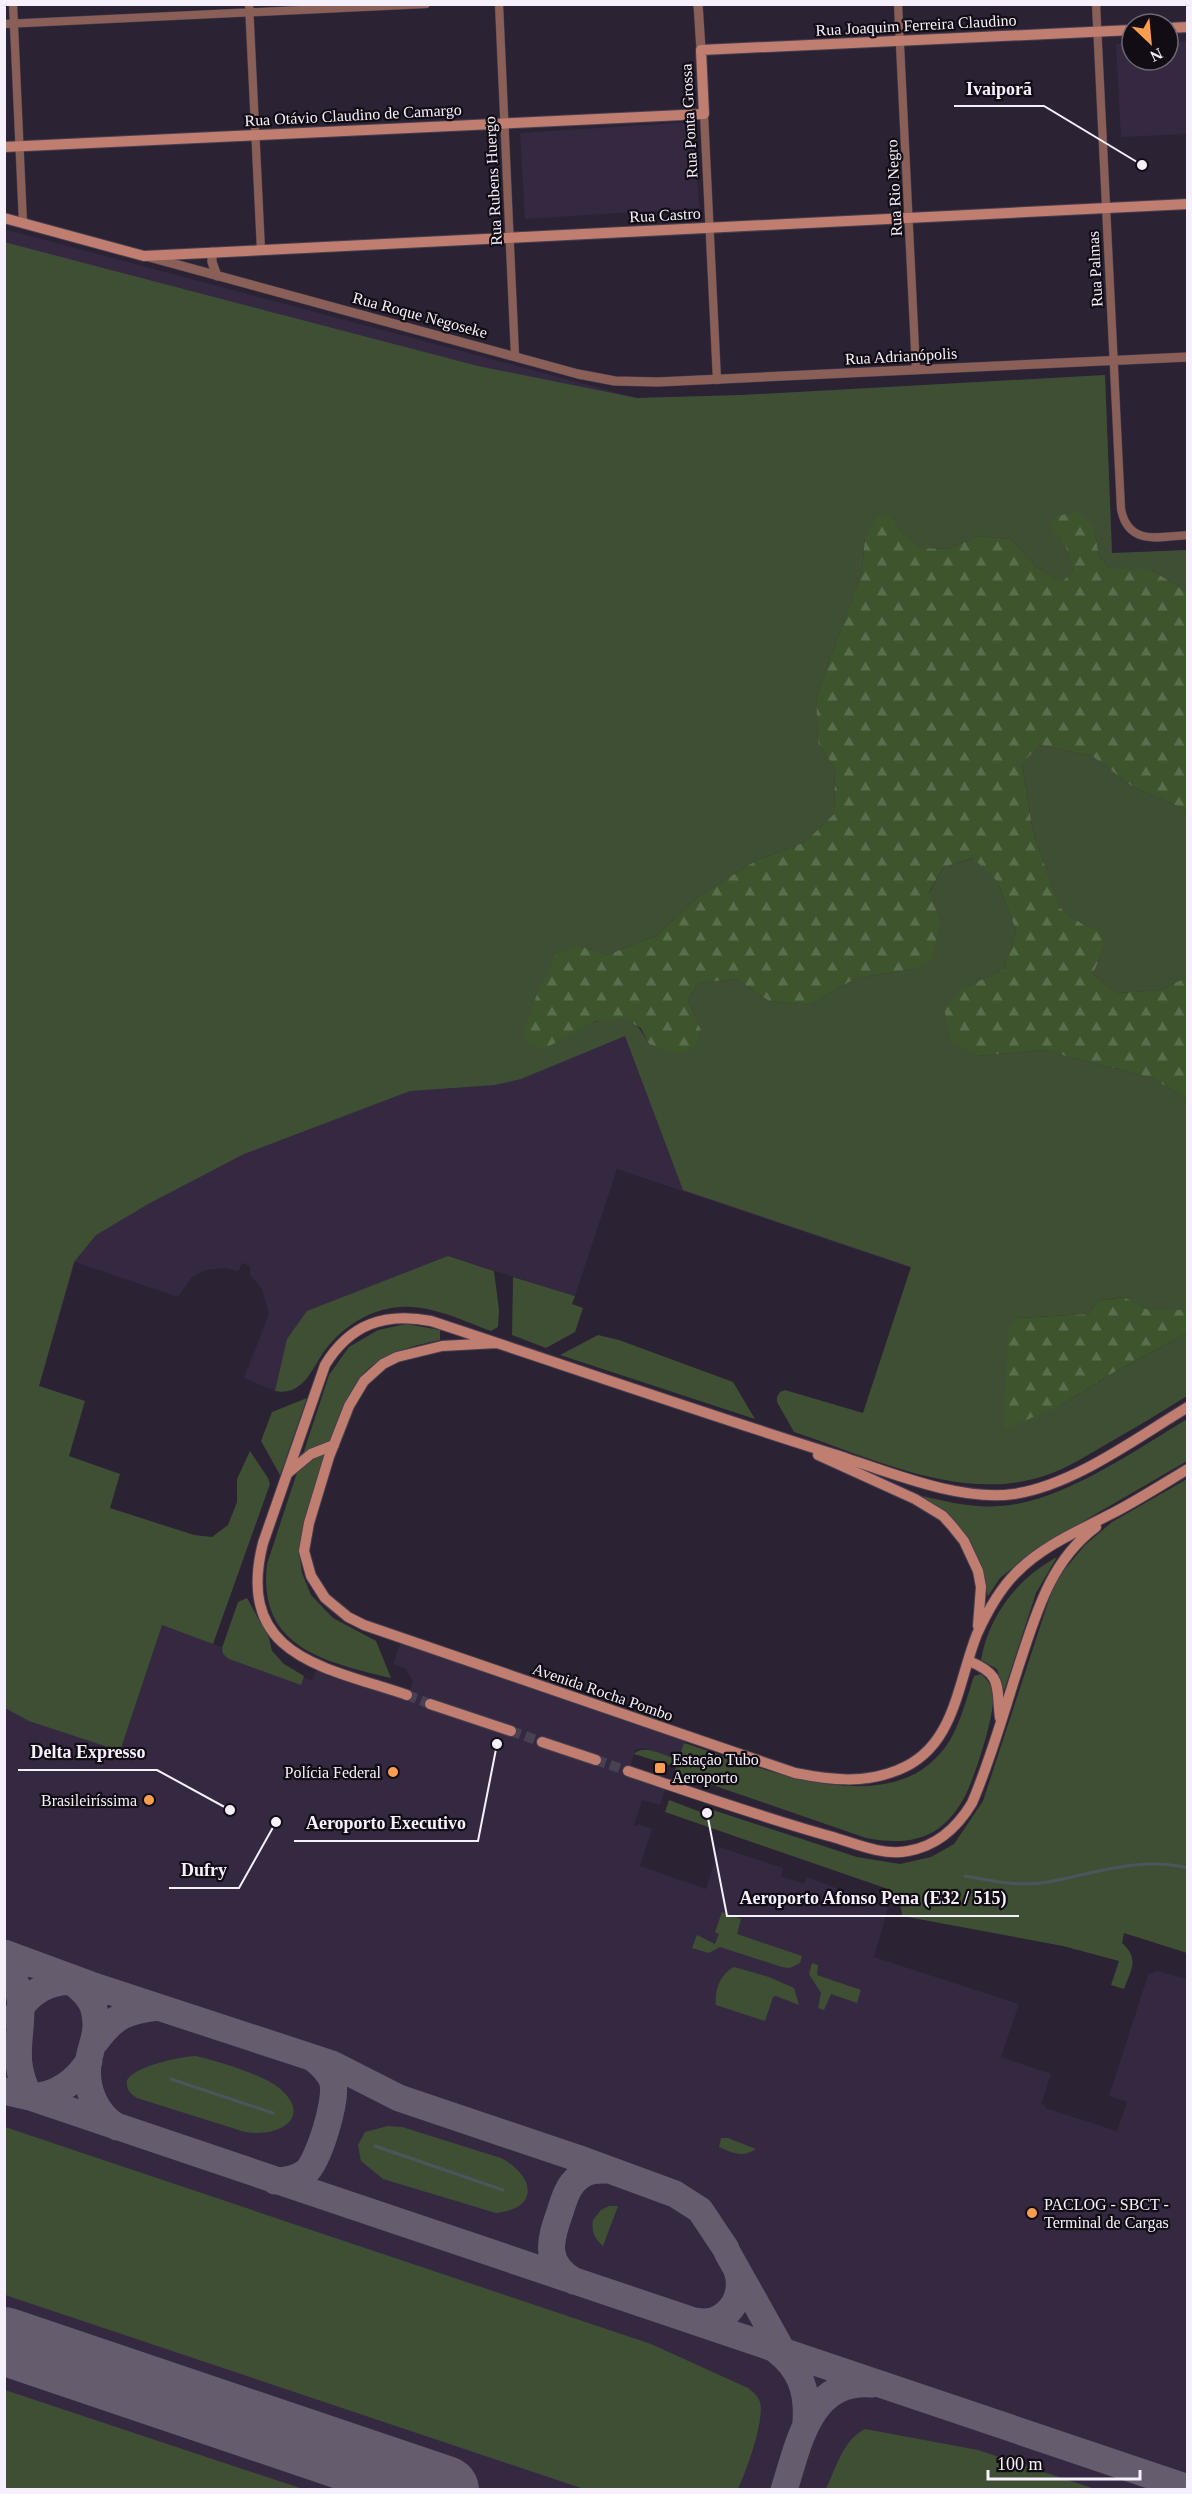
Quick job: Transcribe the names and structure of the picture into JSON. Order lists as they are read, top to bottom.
{
  "streets": {
    "main road": [
      "Rua Joaquim Ferreira Claudino",
      "Rua Otávio Claudino de Camargo",
      "Rua Ponta Grossa",
      "Rua Castro",
      "Rua Roque Negoseke",
      "Avenida Rocha Pombo"
    ],
    "street": [
      "Rua Rubens Huergo",
      "Rua Rio Negro",
      "Rua Palmas",
      "Rua Adrianópolis"
    ]
  },
  "crossings": [
    ["Rua Joaquim Ferreira Claudino", "Rua Ponta Grossa"],
    ["Rua Joaquim Ferreira Claudino", "Rua Rio Negro"],
    ["Rua Joaquim Ferreira Claudino", "Rua Palmas"],
    ["Rua Otávio Claudino de Camargo", "Rua Ponta Grossa"],
    ["Rua Otávio Claudino de Camargo", "Rua Rubens Huergo"],
    ["Rua Ponta Grossa", "Rua Castro"],
    ["Rua Ponta Grossa", "Rua Adrianópolis"],
    ["Rua Rubens Huergo", "Rua Castro"],
    ["Rua Rubens Huergo", "Rua Roque Negoseke"],
    ["Rua Rio Negro", "Rua Castro"],
    ["Rua Rio Negro", "Rua Adrianópolis"],
    ["Rua Castro", "Rua Palmas"],
    ["Rua Castro", "Rua Roque Negoseke"],
    ["Rua Palmas", "Rua Adrianópolis"],
    ["Rua Roque Negoseke", "Rua Adrianópolis"]
  ],
  "places": {
    "other": [
      "Ivaiporã",
      "Aeroporto Executivo",
      "Polícia Federal",
      "Brasileiríssima",
      "Delta Expresso",
      "Aeroporto Afonso Pena (E32 / 515)",
      "Dufry",
      "PACLOG - SBCT - Terminal de Cargas"
    ],
    "transit": ["Estação Tubo Aeroporto"]
  },
  "scale_bar": "100 m",
  "north": "bottom right"
}
